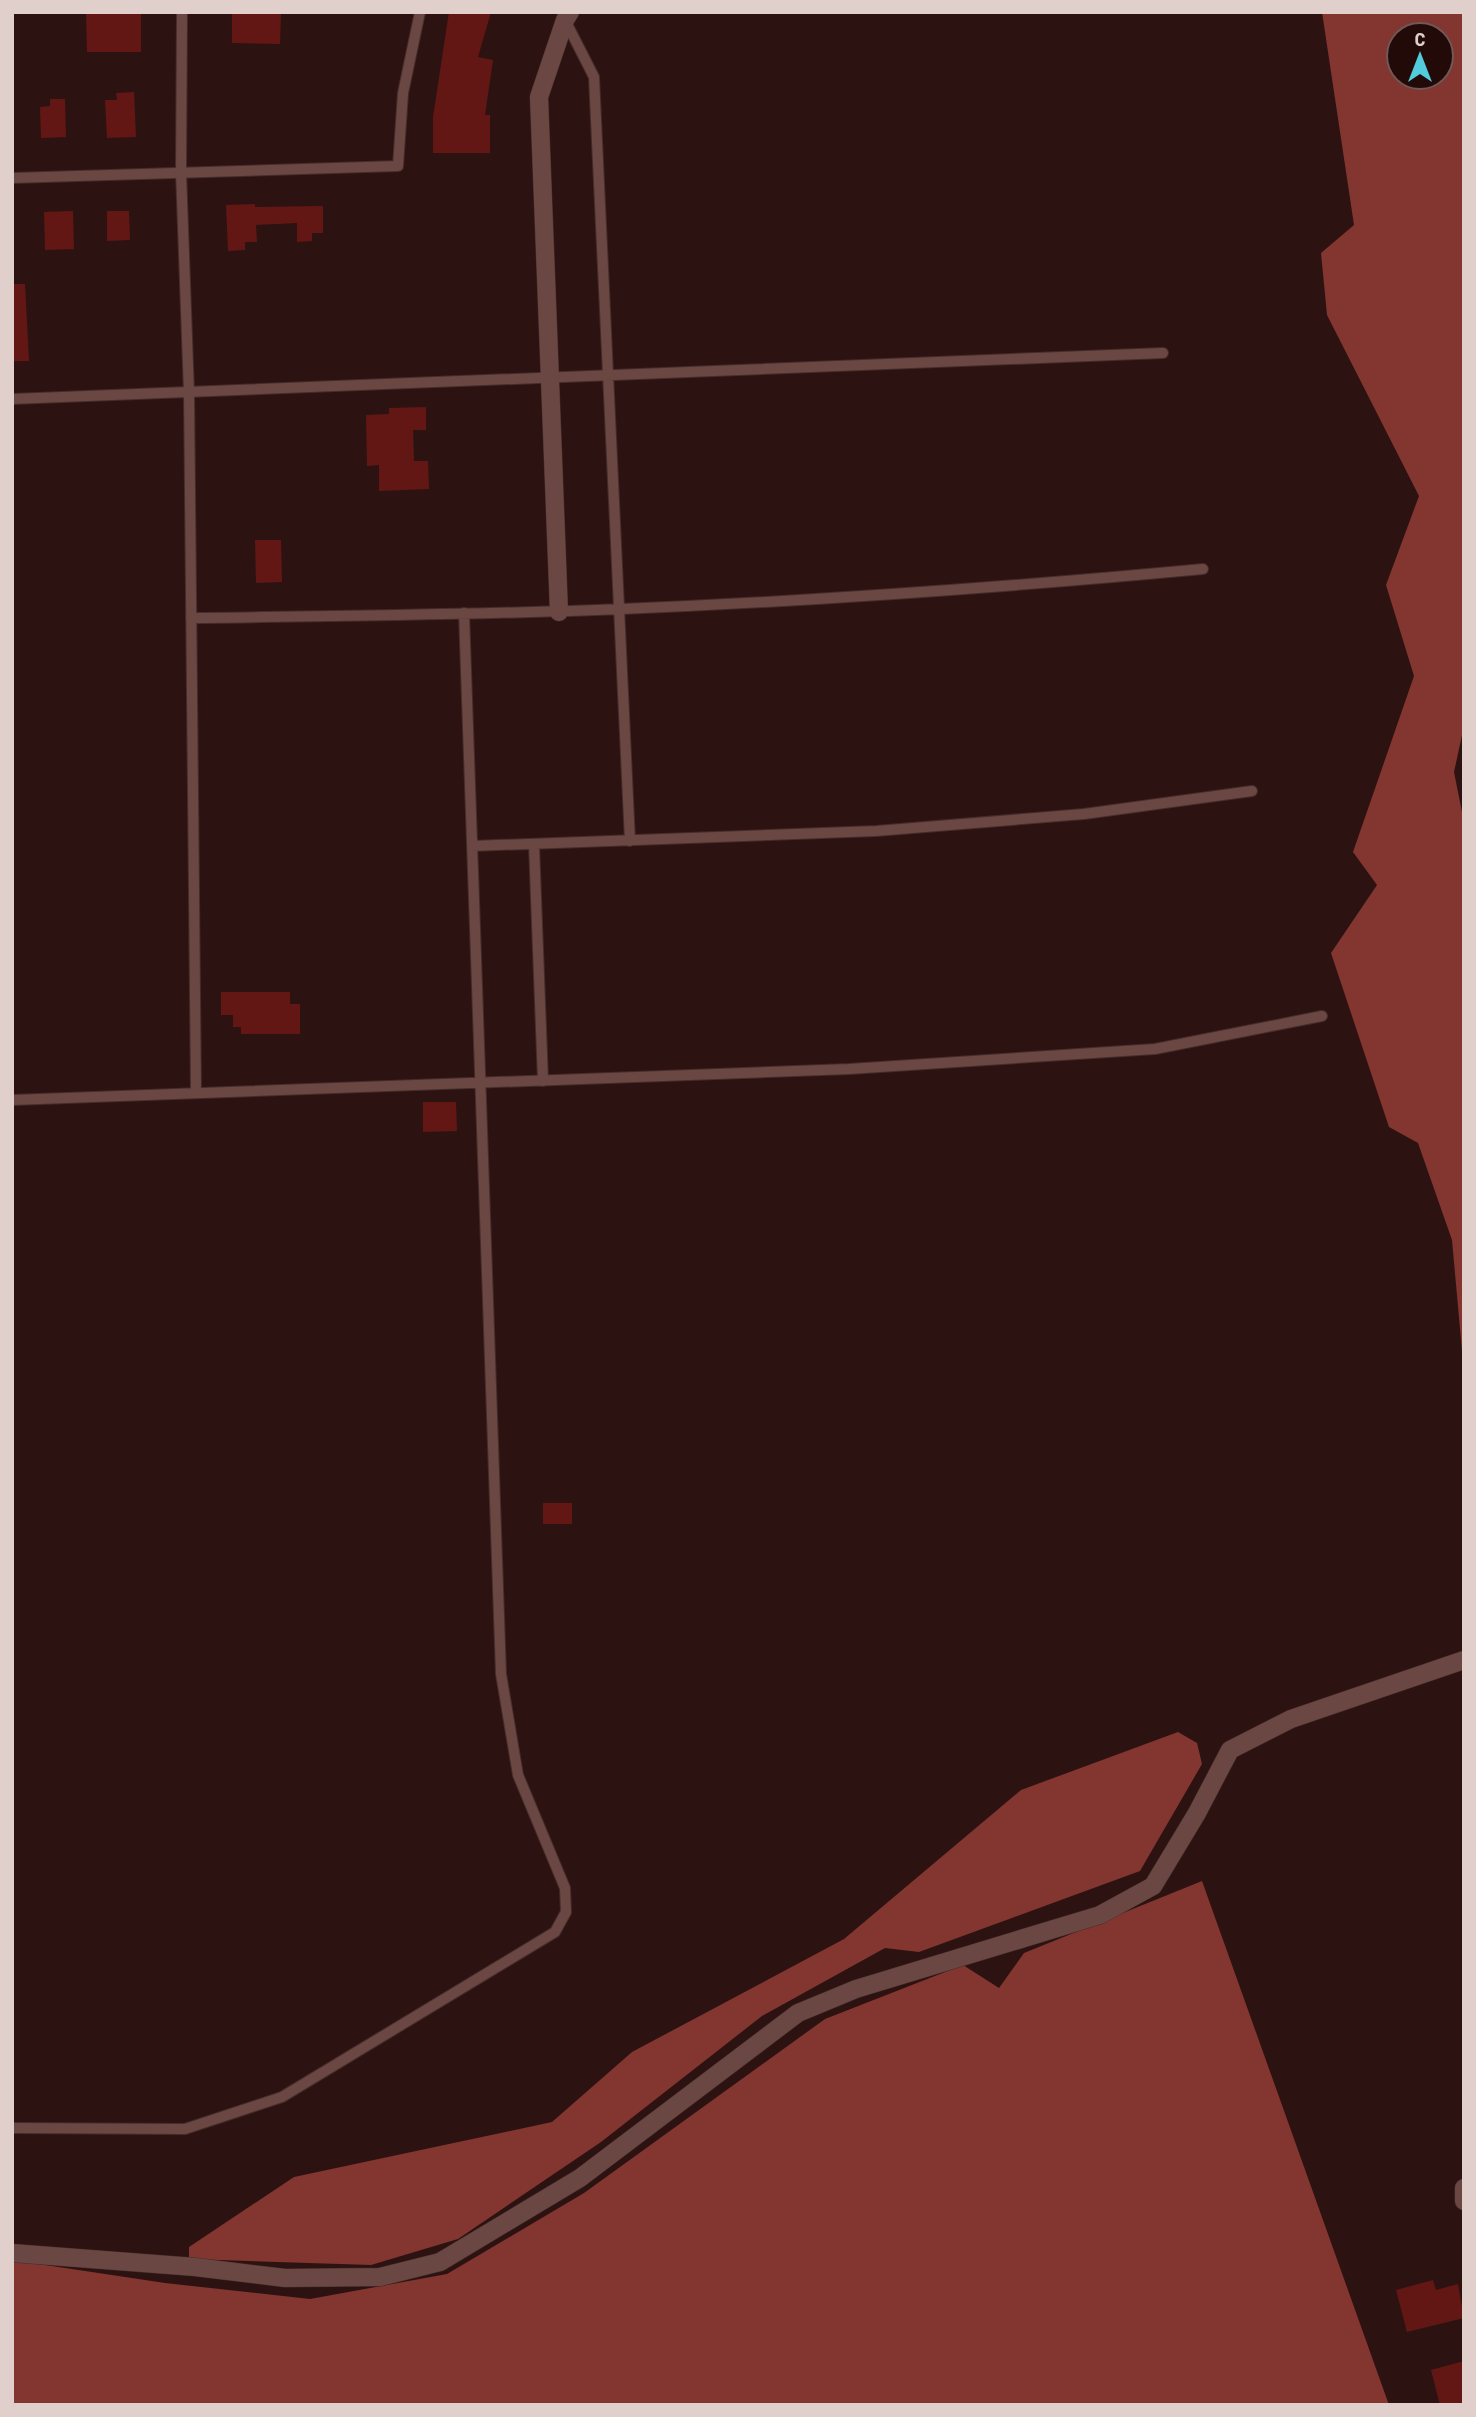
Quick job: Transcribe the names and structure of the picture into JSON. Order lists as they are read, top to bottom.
{
  "north": "top"
}
